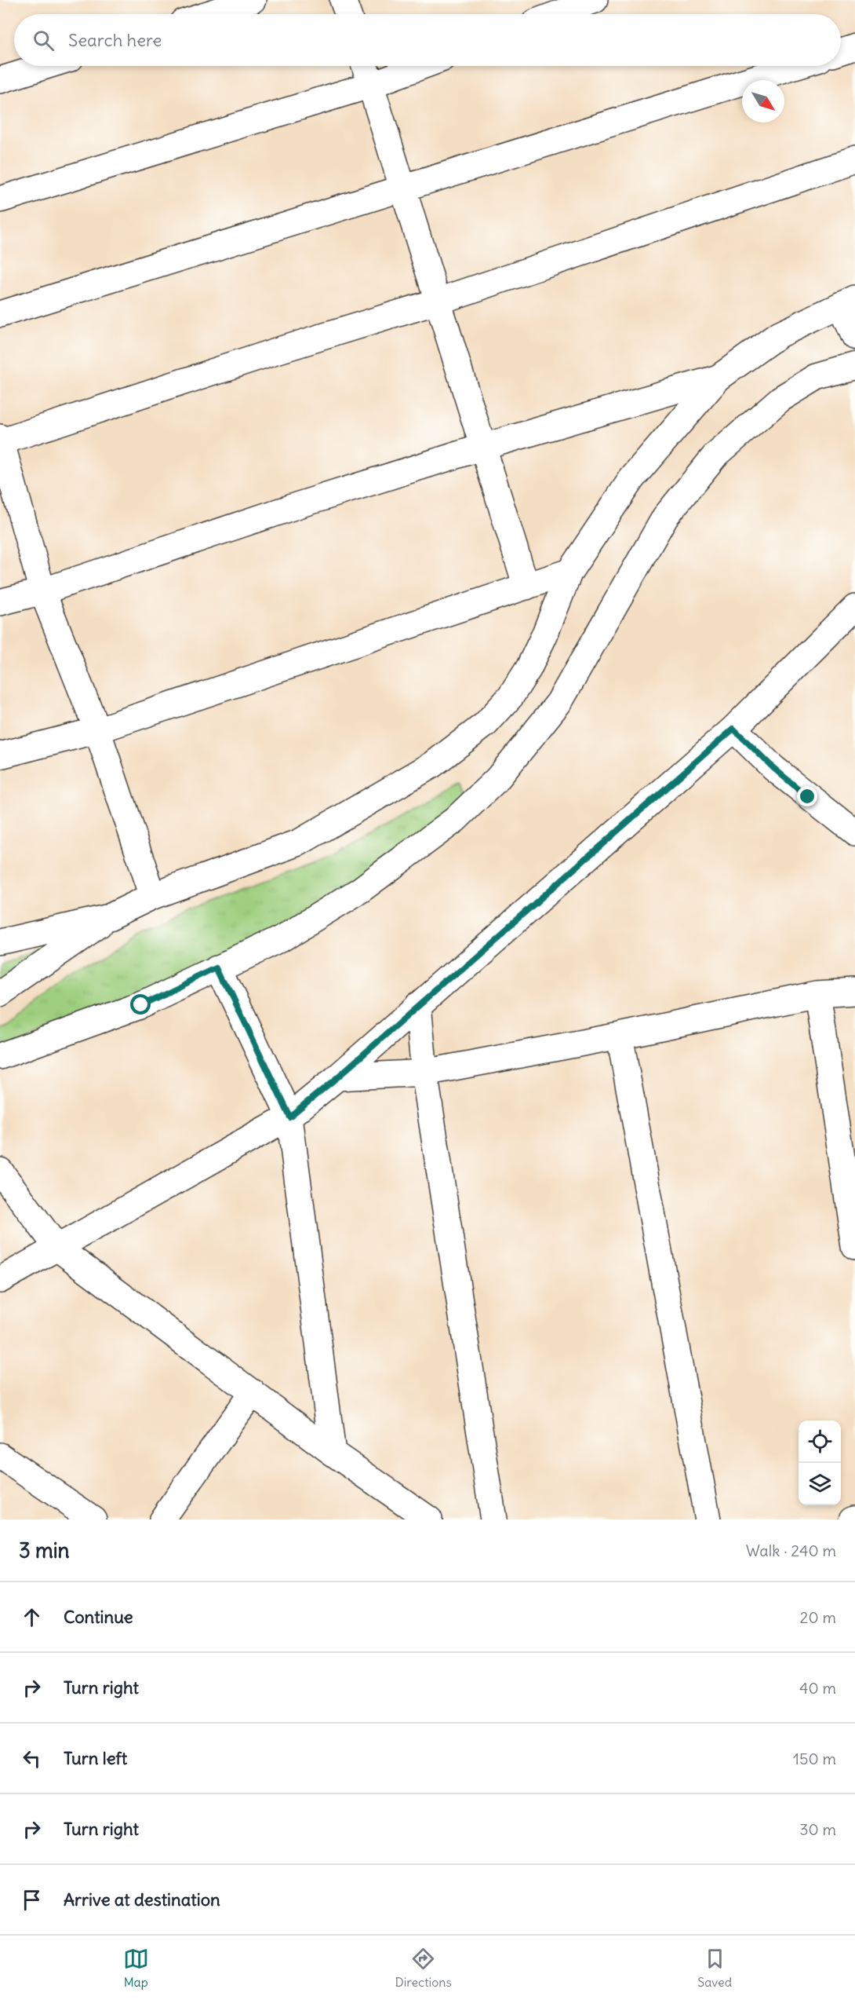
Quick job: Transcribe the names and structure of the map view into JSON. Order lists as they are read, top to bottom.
{
  "north": "bottom right",
  "page": {
    "search": "Search here",
    "heading": ["3 min", "Walk · 240 m"],
    "list": [
      ["Continue", "20 m"],
      ["Turn right", "40 m"],
      ["Turn left", "150 m"],
      ["Turn right", "30 m"],
      "Arrive at destination"
    ],
    "nav": ["Map", "Directions", "Saved"]
  }
}
